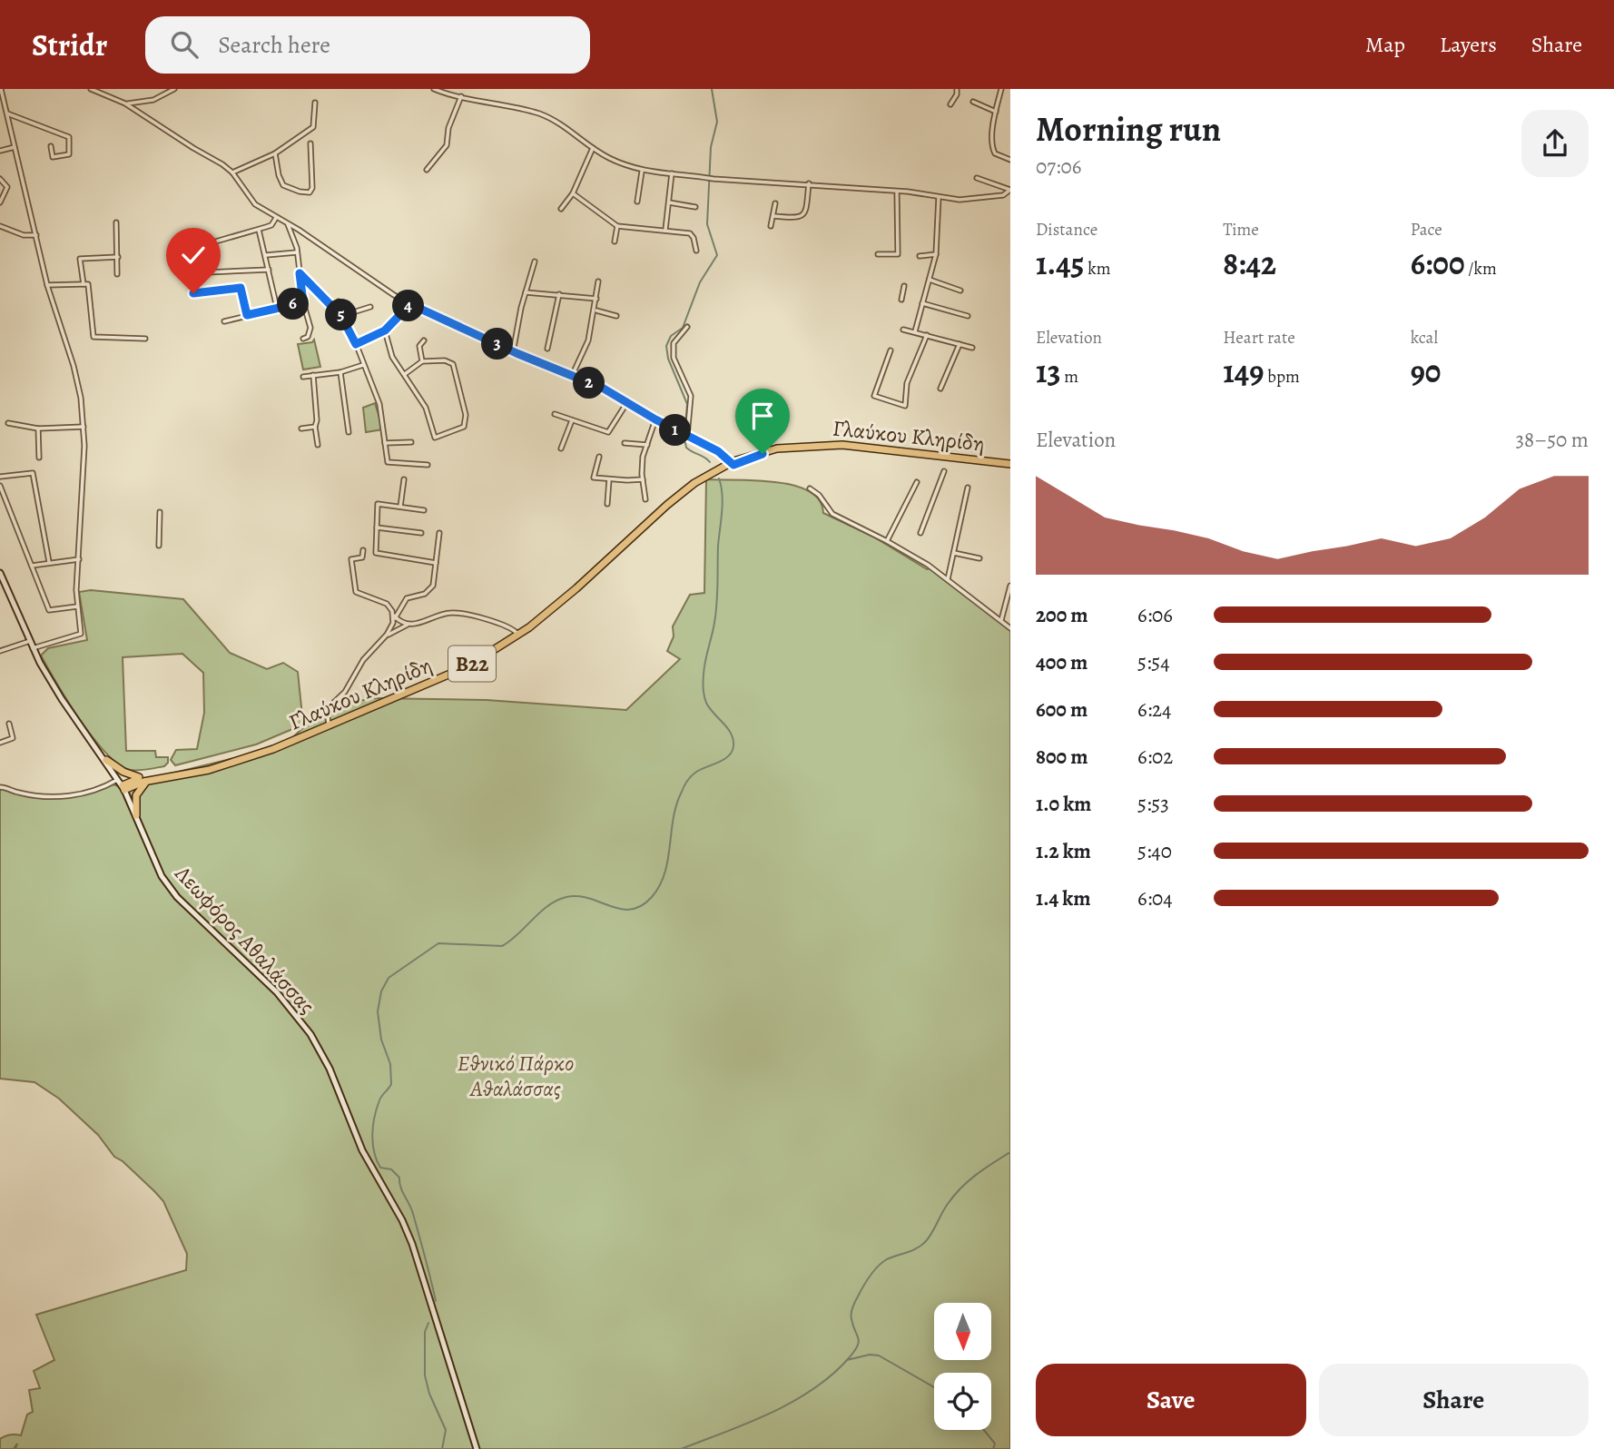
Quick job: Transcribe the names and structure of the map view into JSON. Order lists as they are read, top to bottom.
{
  "streets": {
    "main road": ["Γλαύκου Κληρίδη", "B22", "Λεωφόρος Αθαλάσσας"]
  },
  "crossings": [
    ["Γλαύκου Κληρίδη", "Λεωφόρος Αθαλάσσας"]
  ],
  "parks": ["Εθνικό Πάρκο Αθαλάσσας"],
  "north": "bottom",
  "page": {
    "header": "Stridr",
    "search": "Search here",
    "nav": ["Map", "Layers", "Share"],
    "heading": ["Morning run", "07:06"],
    "stats": [
      ["Distance", "1.45 km"],
      ["Time", "8:42"],
      ["Pace", "6:00 /km"],
      ["Elevation", "13 m"],
      ["Heart rate", "149 bpm"],
      ["kcal", "90"]
    ],
    "pins": [
      "6",
      "4",
      "5",
      "3",
      "2",
      "1"
    ],
    "chart": ["Elevation", "38–50 m"],
    "list": [
      {
        "name": "200 m",
        "note": "6:06"
      },
      {
        "name": "400 m",
        "note": "5:54"
      },
      {
        "name": "600 m",
        "note": "6:24"
      },
      {
        "name": "800 m",
        "note": "6:02"
      },
      {
        "name": "1.0 km",
        "note": "5:53"
      },
      {
        "name": "1.2 km",
        "note": "5:40"
      },
      {
        "name": "1.4 km",
        "note": "6:04"
      }
    ],
    "buttons": ["Save", "Share"]
  }
}
